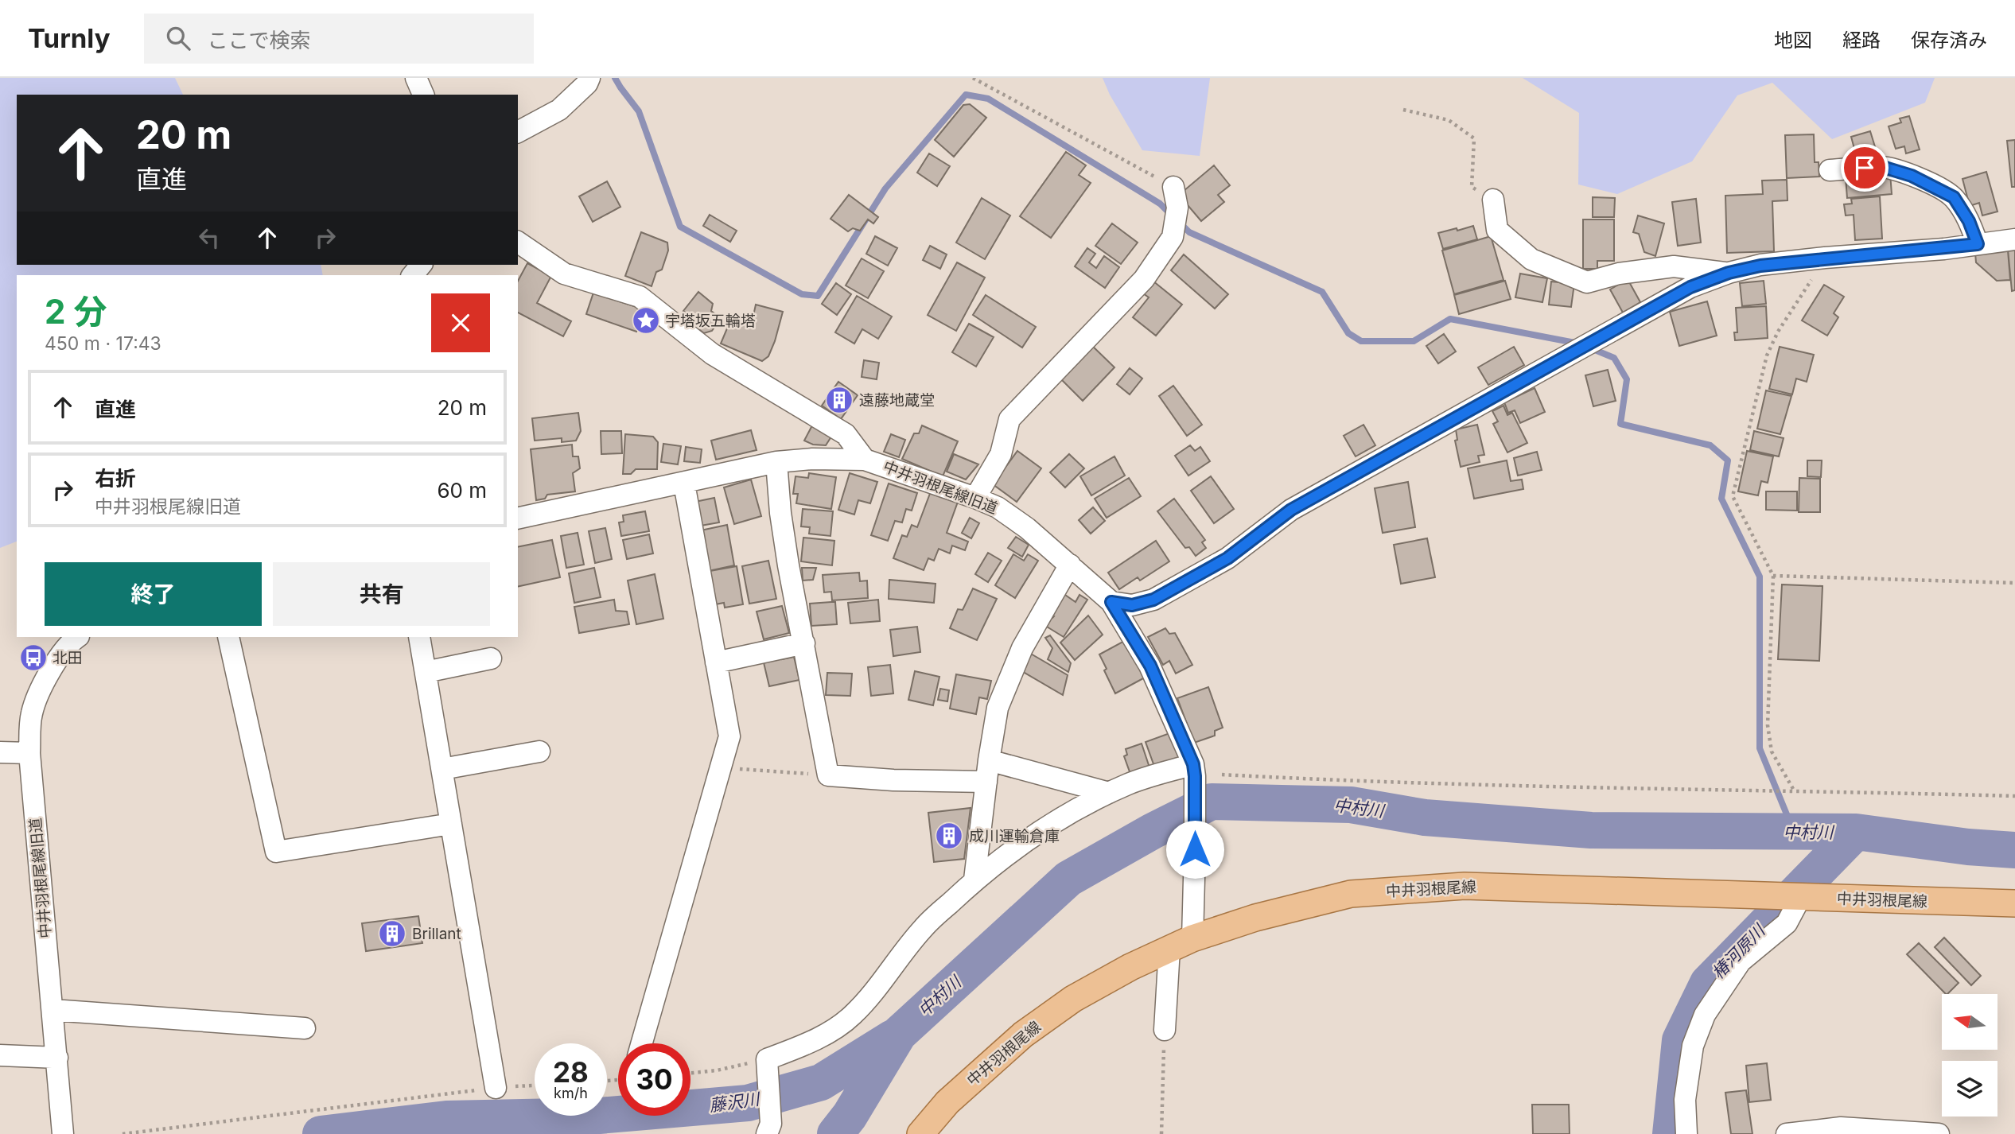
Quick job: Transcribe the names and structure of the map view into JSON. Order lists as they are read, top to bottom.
{
  "streets": {
    "main road": ["中井羽根尾線"],
    "street": ["中井羽根尾線旧道"]
  },
  "water": ["中村川", "椿河原川", "藤沢川"],
  "places": {
    "place": ["宇塔坂五輪塔"],
    "building": ["遠藤地蔵堂", "成川運輸倉庫", "Brillant"],
    "bus stop": ["北田"]
  },
  "north": "left",
  "page": {
    "header": "Turnly",
    "search": "ここで検索",
    "nav": ["地図", "経路", "保存済み"],
    "turn": ["20 m", "直進"],
    "heading": ["2 分", "450 m · 17:43"],
    "list": [
      {
        "name": "直進",
        "value": "20 m"
      },
      {
        "name": "右折",
        "note": "中井羽根尾線旧道",
        "value": "60 m"
      }
    ],
    "buttons": ["終了", "共有"],
    "speed": "28 km/h",
    "limit": "30"
  }
}
